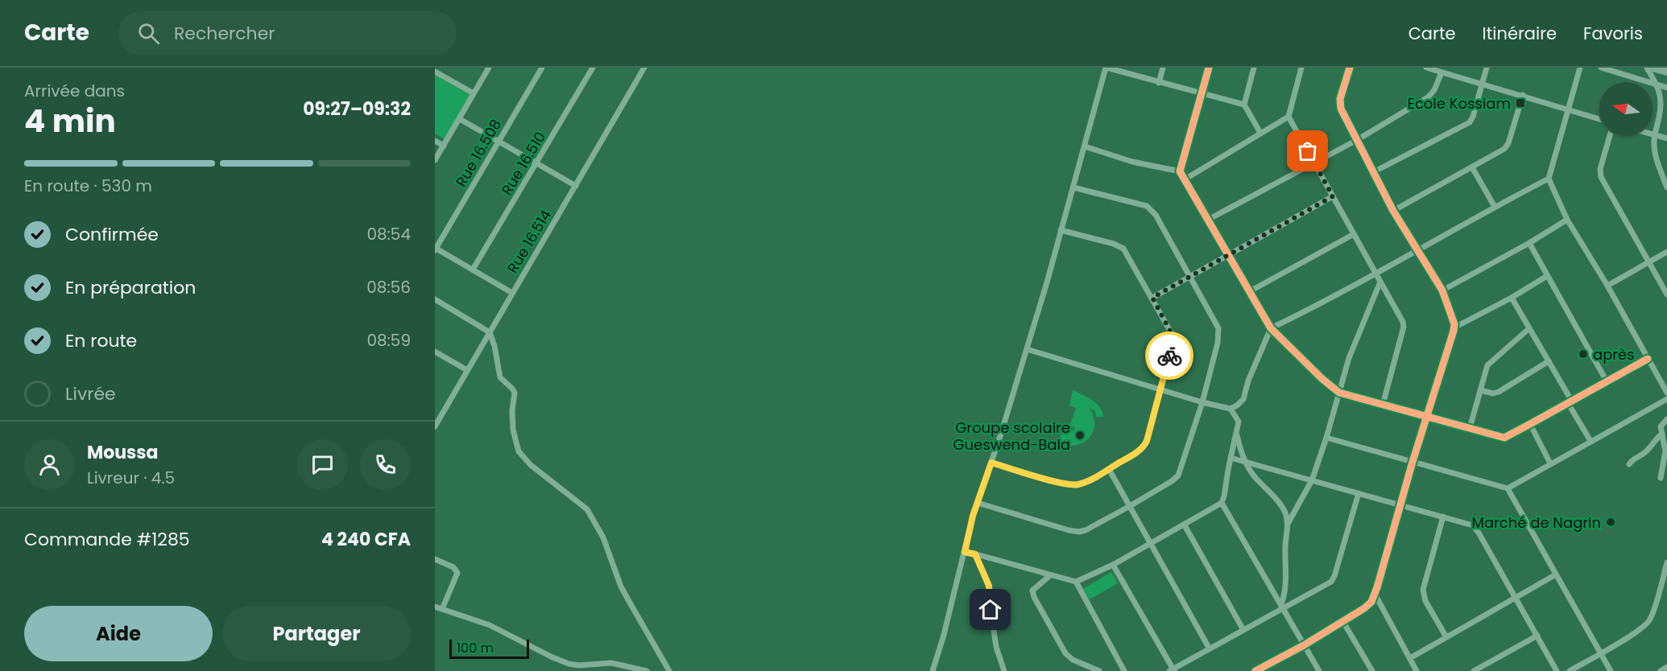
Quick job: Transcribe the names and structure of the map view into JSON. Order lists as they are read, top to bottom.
{
  "streets": {
    "street": ["Rue 16.508", "Rue 16.510", "Rue 16.514"]
  },
  "places": {
    "transit": ["Ecole Kossiam"],
    "other": ["après", "Groupe scolaire Gueswend-Bala", "Marché de Nagrin"]
  },
  "scale_bar": "100 m",
  "north": "left",
  "page": {
    "header": "Carte",
    "search": "Rechercher",
    "nav": ["Carte", "Itinéraire", "Favoris"],
    "heading": ["4 min", "Arrivée dans", "09:27–09:32"],
    "panel": [
      "Moussa",
      "Livreur · 4.5",
      "Commande #1285",
      "4 240 CFA"
    ],
    "bar": "En route · 530 m",
    "list": [
      ["Confirmée", "08:54"],
      ["En préparation", "08:56"],
      ["En route", "08:59"],
      "Livrée"
    ],
    "buttons": ["Aide", "Partager"],
    "scale": "100 m"
  }
}
